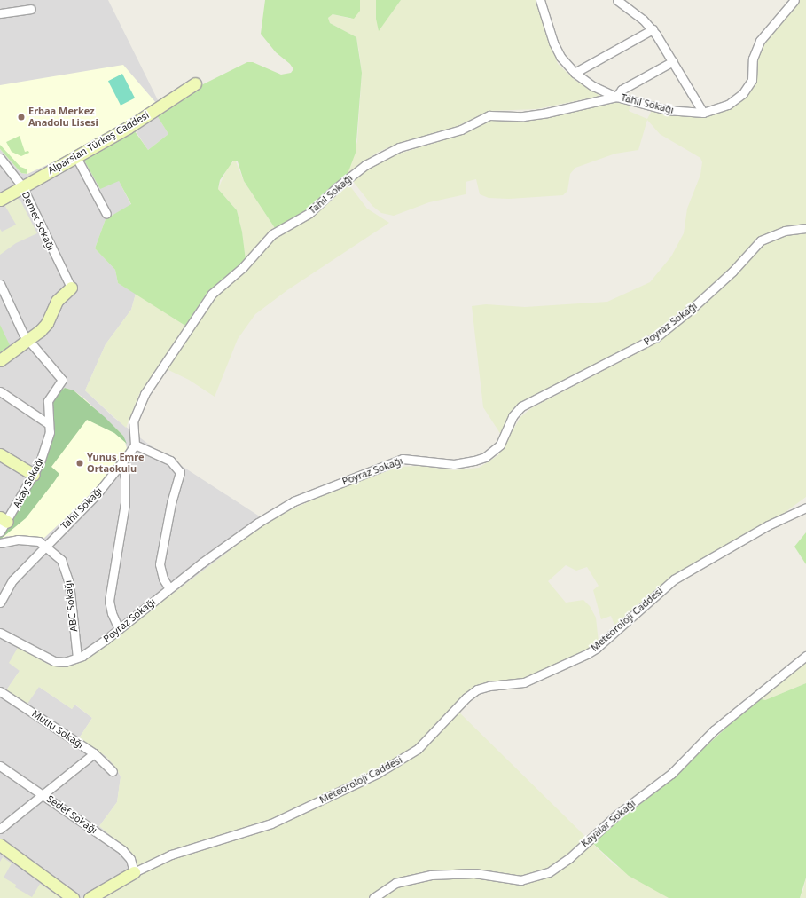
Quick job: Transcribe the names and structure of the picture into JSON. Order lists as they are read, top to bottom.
{
  "streets": {
    "street": [
      "Tahıl Sokağı",
      "Alparslan Türkeş Caddesi",
      "Demet Sokağı",
      "Poyraz Sokağı",
      "Akay Sokağı",
      "ABC Sokağı",
      "Meteoroloji Caddesi",
      "Mutlu Sokağı",
      "Sedef Sokağı",
      "Kayalar Sokağı"
    ]
  },
  "crossings": [
    ["Tahıl Sokağı", "ABC Sokağı"],
    ["Alparslan Türkeş Caddesi", "Demet Sokağı"],
    ["Poyraz Sokağı", "ABC Sokağı"],
    ["Meteoroloji Caddesi", "Sedef Sokağı"]
  ],
  "places": ["Erbaa Merkez Anadolu Lisesi", "Yunus Emre Ortaokulu"]
}
